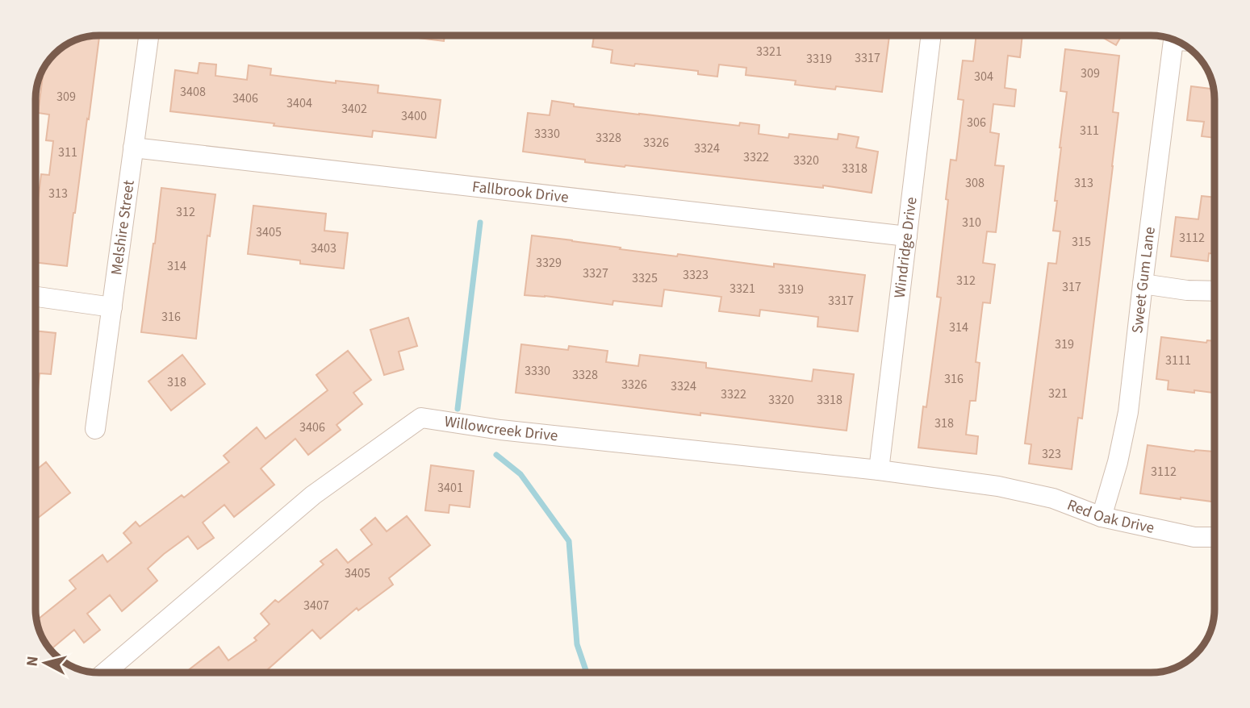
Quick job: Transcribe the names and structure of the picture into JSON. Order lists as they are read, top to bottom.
{
  "streets": {
    "street": [
      "Fallbrook Drive",
      "Melshire Street",
      "Windridge Drive",
      "Sweet Gum Lane",
      "Willowcreek Drive",
      "Red Oak Drive"
    ]
  },
  "crossings": [
    ["Fallbrook Drive", "Melshire Street"],
    ["Fallbrook Drive", "Windridge Drive"],
    ["Windridge Drive", "Willowcreek Drive"],
    ["Sweet Gum Lane", "Red Oak Drive"],
    ["Willowcreek Drive", "Red Oak Drive"]
  ],
  "house_numbers": [
    "3321",
    "3317",
    "3319",
    "309",
    "304",
    "3408",
    "309",
    "3406",
    "3404",
    "3402",
    "3400",
    "306",
    "311",
    "3330",
    "3328",
    "3326",
    "3324",
    "311",
    "3322",
    "3320",
    "3318",
    "308",
    "313",
    "313",
    "312",
    "310",
    "3405",
    "3112",
    "315",
    "3403",
    "3329",
    "314",
    "3327",
    "3323",
    "3325",
    "312",
    "317",
    "3321",
    "3319",
    "3317",
    "316",
    "314",
    "319",
    "3111",
    "3330",
    "3328",
    "316",
    "318",
    "3326",
    "3324",
    "321",
    "3322",
    "3320",
    "3318",
    "318",
    "3406",
    "323",
    "3112",
    "3401",
    "3405",
    "3407"
  ],
  "north": "left"
}
